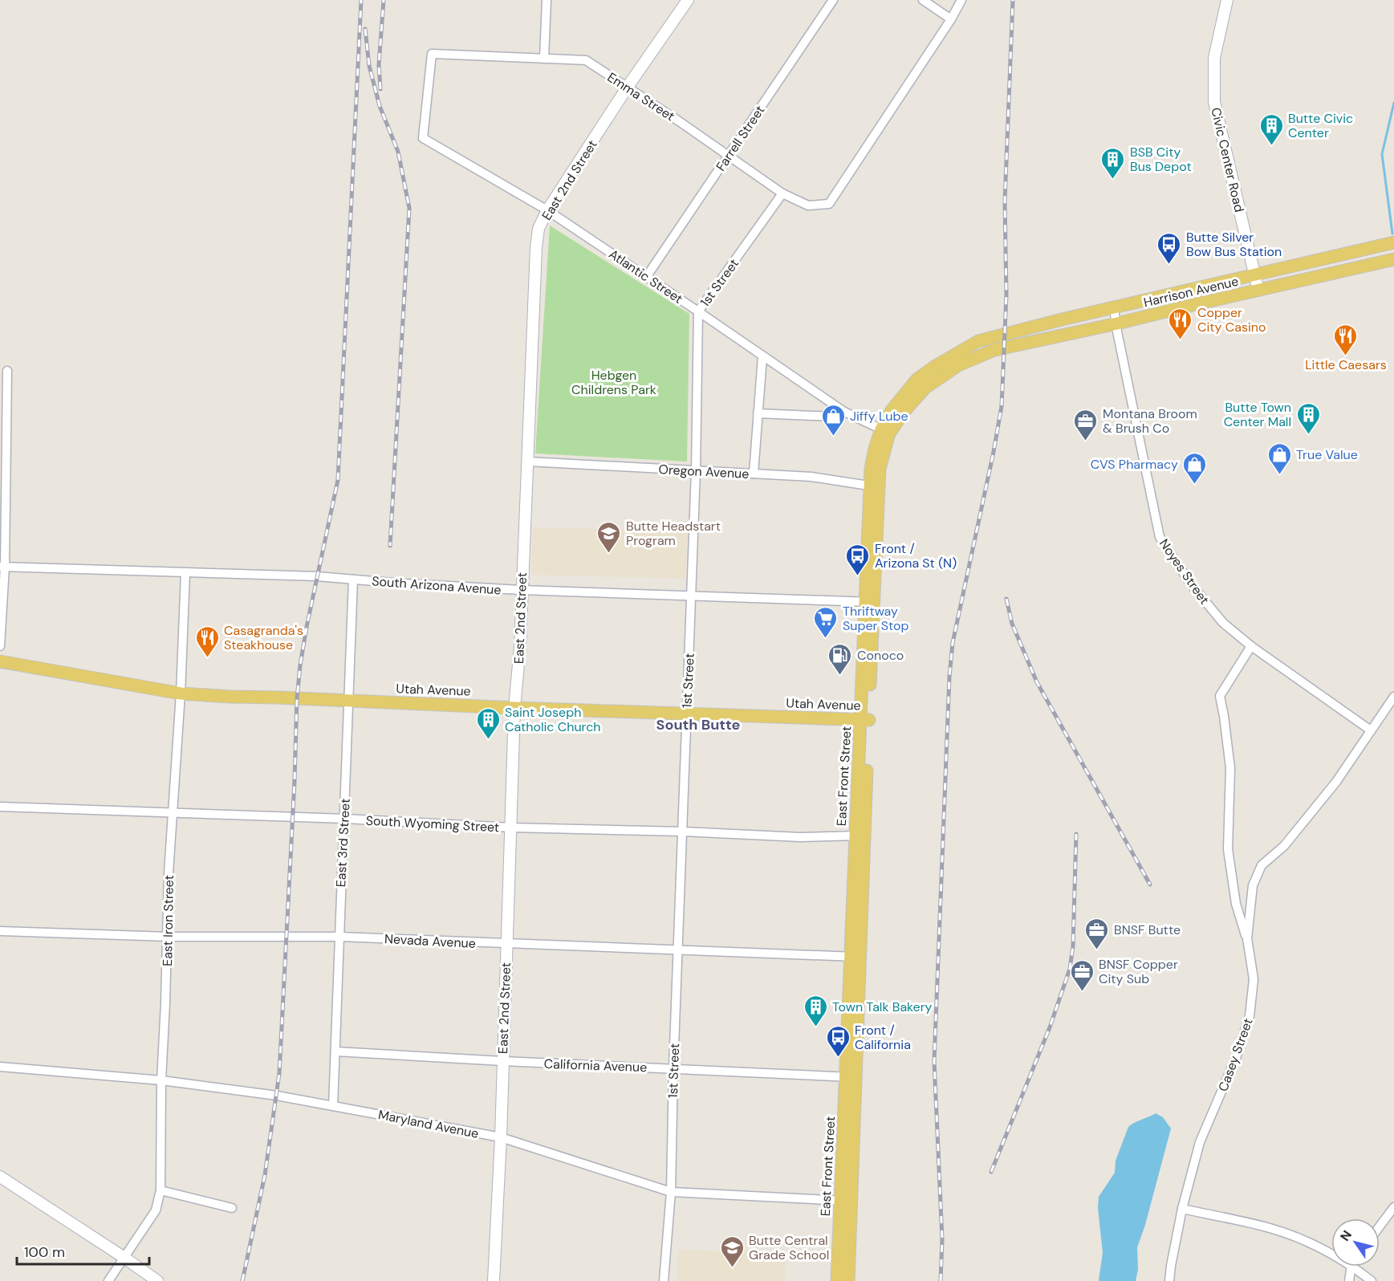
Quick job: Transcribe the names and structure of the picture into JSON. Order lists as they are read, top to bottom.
{
  "streets": {
    "main road": ["Harrison Avenue", "Utah Avenue", "East Front Street"],
    "street": [
      "Emma Street",
      "Farrell Street",
      "Civic Center Road",
      "East 2nd Street",
      "Atlantic Street",
      "1st Street",
      "Oregon Avenue",
      "Noyes Street",
      "South Arizona Avenue",
      "South Wyoming Street",
      "East 3rd Street",
      "East Iron Street",
      "Nevada Avenue",
      "Casey Street",
      "California Avenue",
      "Maryland Avenue"
    ]
  },
  "crossings": [
    ["Emma Street", "Farrell Street"],
    ["Emma Street", "East 2nd Street"],
    ["Emma Street", "Atlantic Street"],
    ["Emma Street", "1st Street"],
    ["Farrell Street", "Atlantic Street"],
    ["Civic Center Road", "Harrison Avenue"],
    ["East 2nd Street", "Atlantic Street"],
    ["East 2nd Street", "Oregon Avenue"],
    ["East 2nd Street", "South Arizona Avenue"],
    ["East 2nd Street", "Utah Avenue"],
    ["East 2nd Street", "South Wyoming Street"],
    ["East 2nd Street", "Nevada Avenue"],
    ["East 2nd Street", "California Avenue"],
    ["East 2nd Street", "Maryland Avenue"],
    ["Atlantic Street", "1st Street"],
    ["Atlantic Street", "East Front Street"],
    ["1st Street", "Oregon Avenue"],
    ["1st Street", "South Arizona Avenue"],
    ["1st Street", "Utah Avenue"],
    ["1st Street", "South Wyoming Street"],
    ["1st Street", "Nevada Avenue"],
    ["1st Street", "California Avenue"],
    ["1st Street", "Maryland Avenue"],
    ["Harrison Avenue", "Noyes Street"],
    ["Harrison Avenue", "East Front Street"],
    ["Oregon Avenue", "East Front Street"],
    ["Noyes Street", "Casey Street"],
    ["South Arizona Avenue", "East Front Street"],
    ["South Arizona Avenue", "East 3rd Street"],
    ["South Arizona Avenue", "East Iron Street"],
    ["Utah Avenue", "East Front Street"],
    ["Utah Avenue", "East 3rd Street"],
    ["Utah Avenue", "East Iron Street"],
    ["East Front Street", "South Wyoming Street"],
    ["East Front Street", "Nevada Avenue"],
    ["East Front Street", "California Avenue"],
    ["East Front Street", "Maryland Avenue"],
    ["South Wyoming Street", "East 3rd Street"],
    ["South Wyoming Street", "East Iron Street"],
    ["East 3rd Street", "Nevada Avenue"],
    ["East 3rd Street", "California Avenue"],
    ["East 3rd Street", "Maryland Avenue"],
    ["East Iron Street", "Nevada Avenue"],
    ["East Iron Street", "Maryland Avenue"]
  ],
  "districts": ["South Butte"],
  "parks": ["Hebgen Childrens Park"],
  "places": {
    "building": [
      "Butte Civic Center",
      "BSB City Bus Depot",
      "Butte Town Center Mall",
      "Saint Joseph Catholic Church",
      "Town Talk Bakery"
    ],
    "bus stop": ["Butte Silver Bow Bus Station", "Front / Arizona St (N)", "Front / California"],
    "restaurant": ["Copper City Casino", "Little Caesars", "Casagranda's Steakhouse"],
    "shop": ["Jiffy Lube", "True Value", "CVS Pharmacy"],
    "office": ["Montana Broom & Brush Co", "BNSF Butte", "BNSF Copper City Sub"],
    "school or university": ["Butte Headstart Program", "Butte Central Grade School"],
    "supermarket": ["Thriftway Super Stop"],
    "fuel station": ["Conoco"]
  },
  "scale_bar": "100 m",
  "north": "top left"
}
